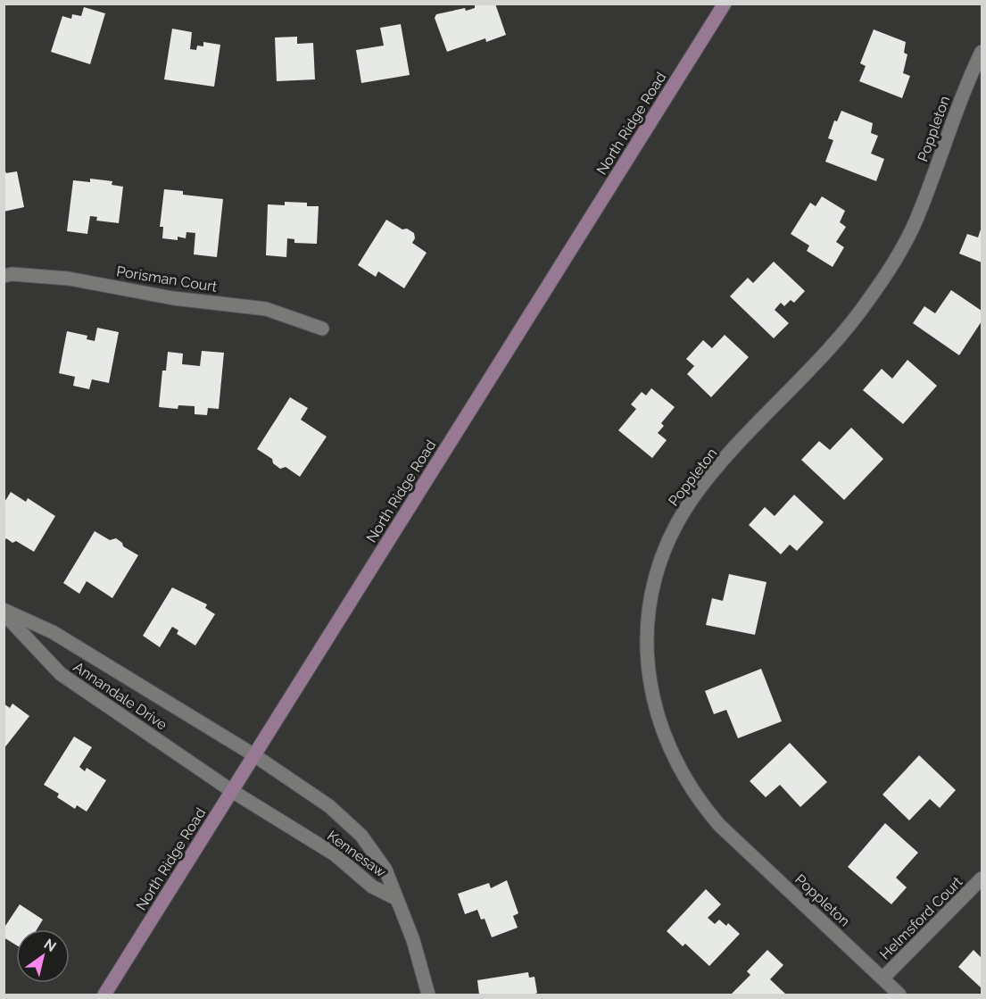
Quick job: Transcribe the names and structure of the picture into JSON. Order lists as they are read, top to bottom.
{
  "streets": {
    "street": [
      "North Ridge Road",
      "Poppleton",
      "Porisman Court",
      "Annandale Drive",
      "Kennesaw",
      "Helmsford Court"
    ]
  },
  "crossings": [
    ["North Ridge Road", "Annandale Drive"],
    ["North Ridge Road", "Kennesaw"],
    ["Poppleton", "Helmsford Court"],
    ["Annandale Drive", "Kennesaw"]
  ],
  "north": "top right"
}
